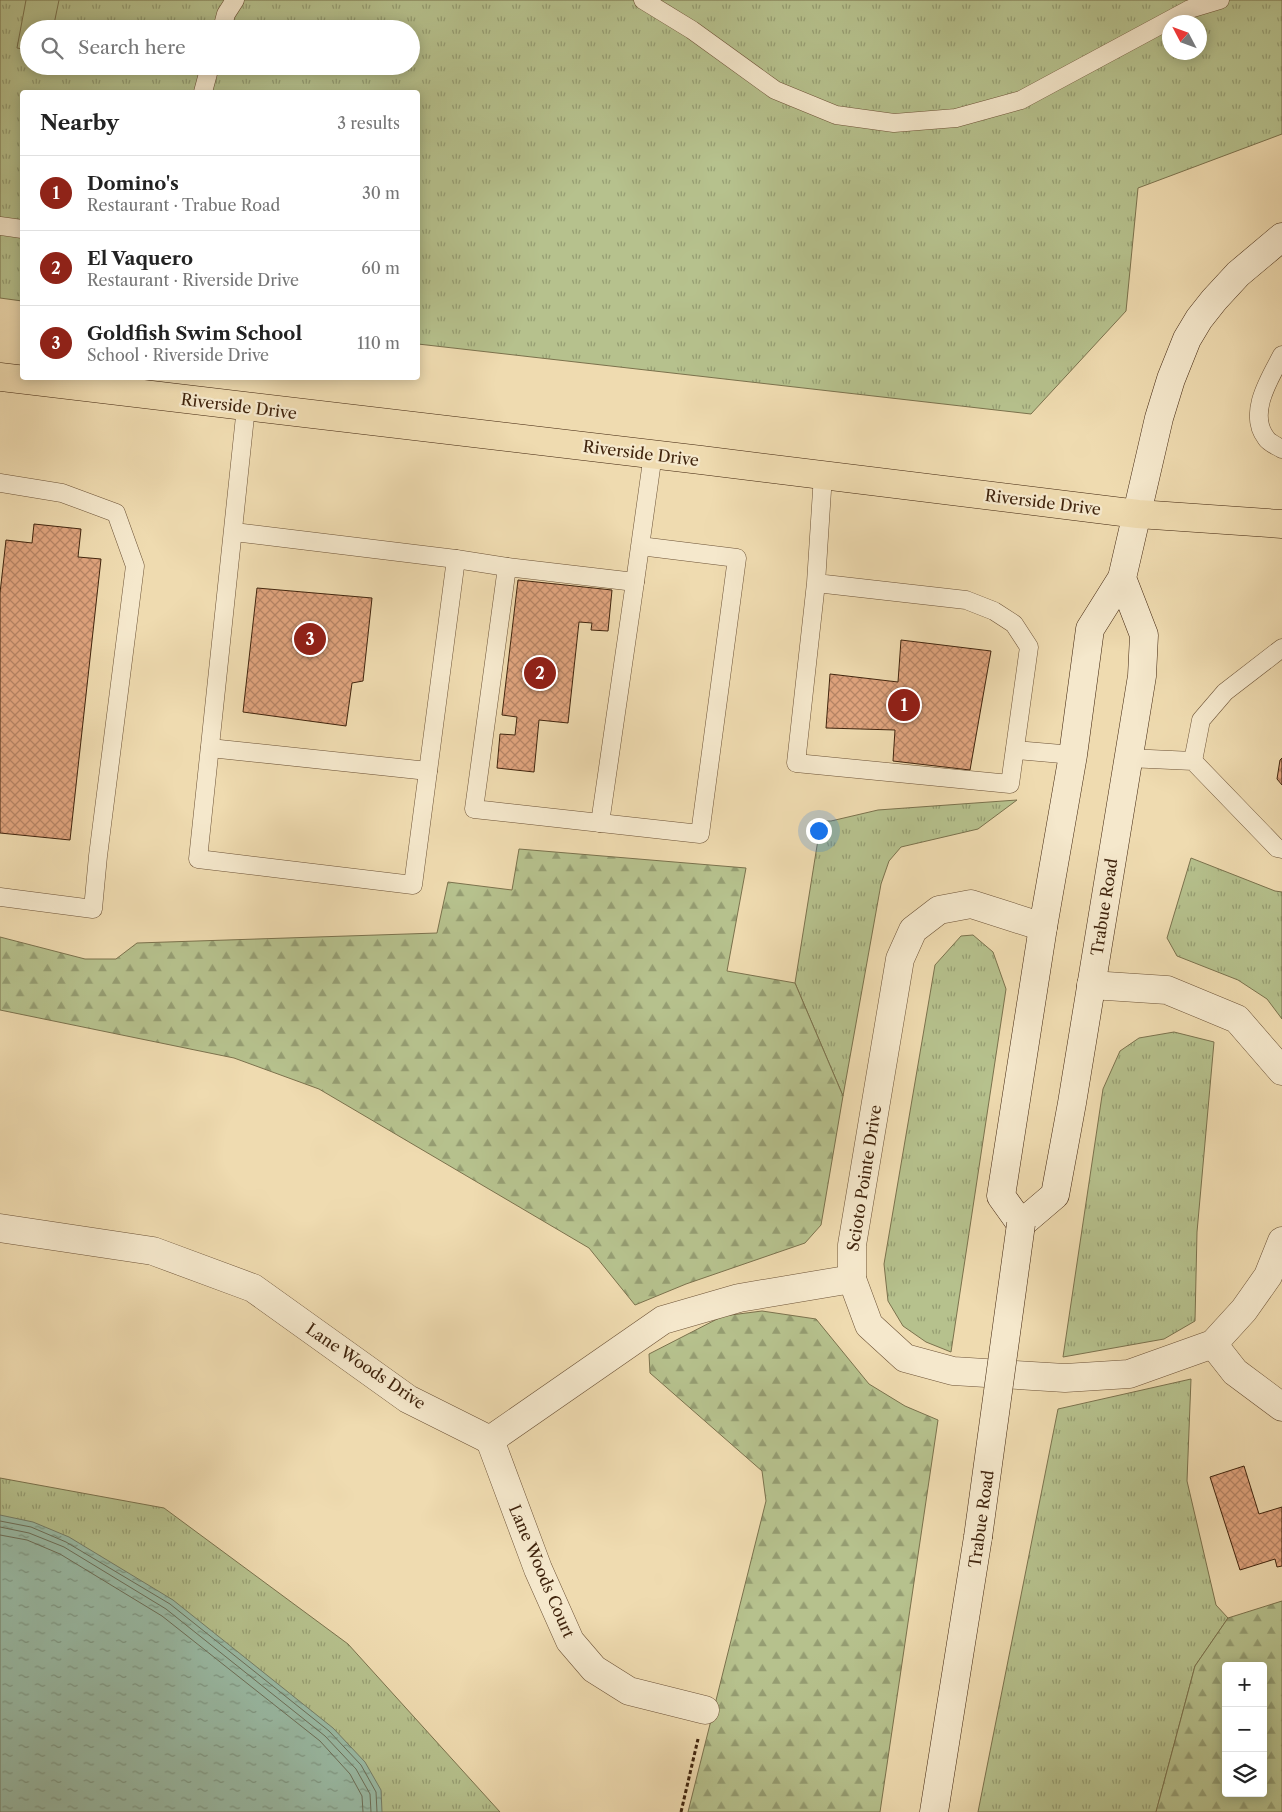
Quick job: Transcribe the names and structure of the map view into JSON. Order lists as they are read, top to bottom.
{
  "streets": {
    "main road": ["Riverside Drive"],
    "street": [
      "Trabue Road",
      "Scioto Pointe Drive",
      "Lane Woods Drive",
      "Lane Woods Court"
    ]
  },
  "crossings": [
    ["Lane Woods Drive", "Lane Woods Court"]
  ],
  "north": "top left",
  "page": {
    "search": "Search here",
    "heading": ["Nearby", "3 results"],
    "list": [
      {
        "mark": "1",
        "name": "Domino's",
        "note": "Restaurant · Trabue Road",
        "value": "30 m"
      },
      {
        "mark": "2",
        "name": "El Vaquero",
        "note": "Restaurant · Riverside Drive",
        "value": "60 m"
      },
      {
        "mark": "3",
        "name": "Goldfish Swim School",
        "note": "School · Riverside Drive",
        "value": "110 m"
      }
    ],
    "pins": ["3", "2", "1"],
    "map_buttons": ["+", "−"]
  }
}
